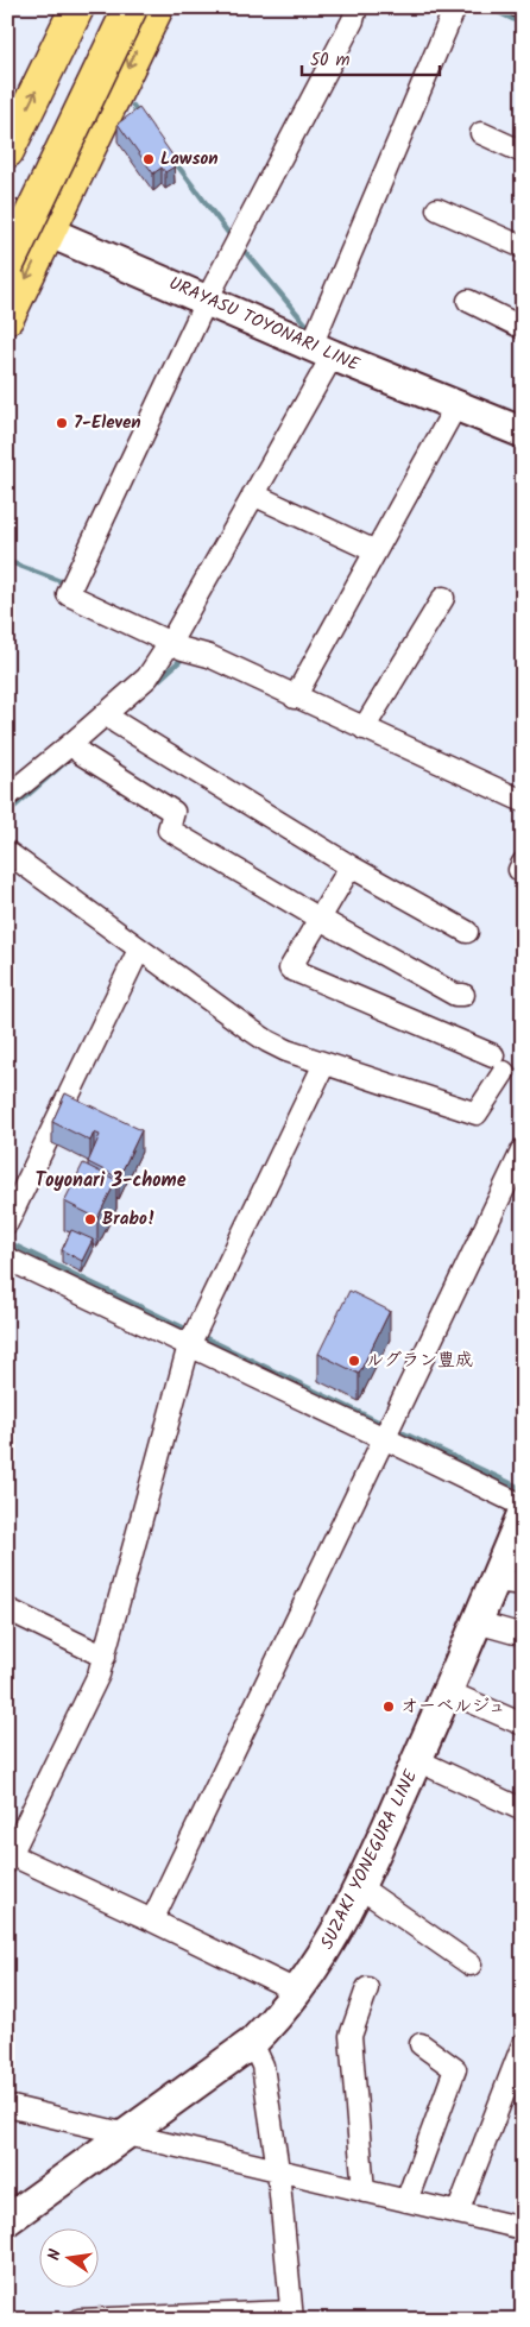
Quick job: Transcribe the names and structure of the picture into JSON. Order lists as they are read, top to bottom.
{
  "streets": {
    "main road": ["URAYASU TOYONARI LINE", "SUZAKI YONEGURA LINE"]
  },
  "districts": ["Toyonari 3-chome"],
  "places": [
    "Lawson",
    "7-Eleven",
    "Brabo!",
    "ルグラン豊成",
    "オーベルジュ"
  ],
  "scale_bar": "50 m",
  "north": "left"
}
